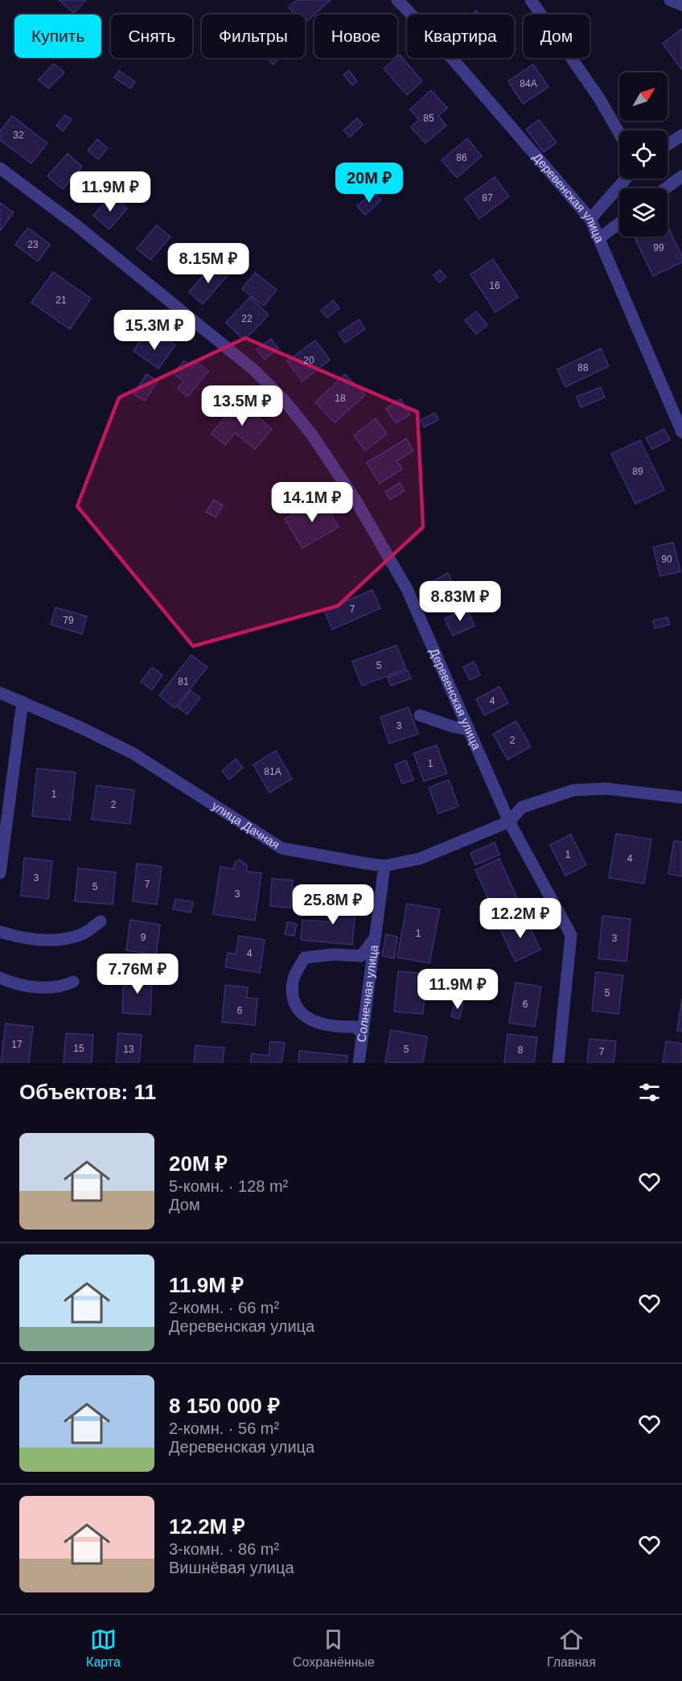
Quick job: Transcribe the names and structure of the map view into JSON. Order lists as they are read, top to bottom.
{
  "streets": {
    "street": ["Деревенская улица", "улица Дачная", "Солнечная улица"]
  },
  "crossings": [
    ["Деревенская улица", "улица Дачная"],
    ["улица Дачная", "Солнечная улица"]
  ],
  "house_numbers": [
    "84А",
    "85",
    "32",
    "86",
    "87",
    "23",
    "99",
    "16",
    "21",
    "22",
    "20",
    "88",
    "18",
    "89",
    "90",
    "7",
    "79",
    "5",
    "81",
    "4",
    "3",
    "2",
    "1",
    "81А",
    "1",
    "2",
    "1",
    "4",
    "3",
    "7",
    "5",
    "3",
    "1",
    "9",
    "3",
    "4",
    "5",
    "6",
    "6",
    "17",
    "15",
    "13",
    "5",
    "8",
    "7"
  ],
  "north": "top right",
  "page": {
    "chip": [
      "Купить",
      "Снять",
      "Фильтры",
      "Новое",
      "Квартира",
      "Дом"
    ],
    "price": [
      "20M ₽",
      "11.9M ₽",
      "8.15M ₽",
      "15.3M ₽",
      "13.5M ₽",
      "14.1M ₽",
      "8.83M ₽",
      "25.8M ₽",
      "12.2M ₽",
      "7.76M ₽",
      "11.9M ₽"
    ],
    "heading": "Объектов: 11",
    "list": [
      {
        "name": "20M ₽",
        "note": "5-комн. · 128 m² · Дом"
      },
      {
        "name": "11.9M ₽",
        "note": "2-комн. · 66 m² · Деревенская улица"
      },
      {
        "name": "8 150 000 ₽",
        "note": "2-комн. · 56 m² · Деревенская улица"
      },
      {
        "name": "12.2M ₽",
        "note": "3-комн. · 86 m² · Вишнёвая улица"
      }
    ],
    "tabs": ["Карта", "Сохранённые", "Главная"]
  }
}
